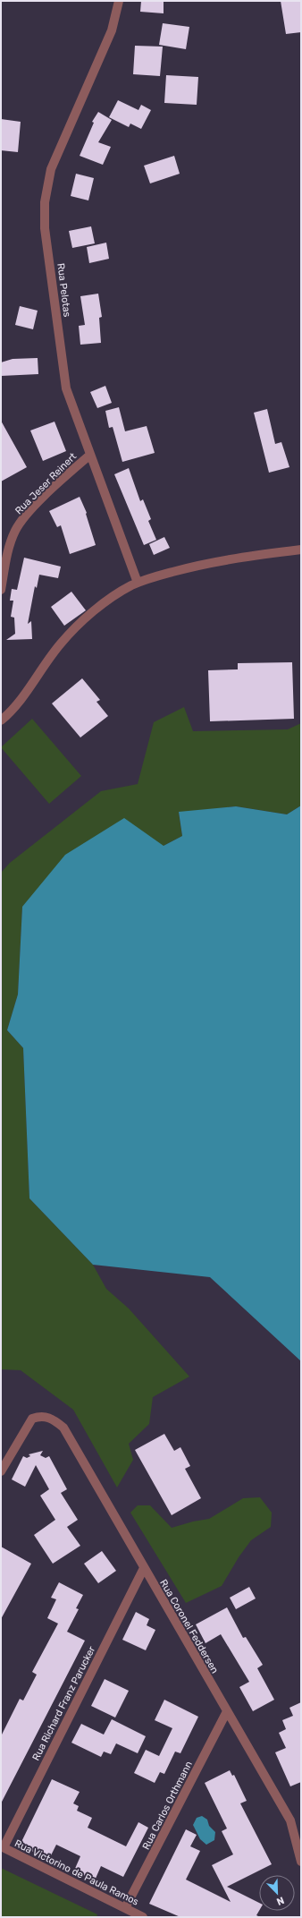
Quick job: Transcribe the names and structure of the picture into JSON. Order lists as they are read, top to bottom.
{
  "streets": {
    "street": [
      "Rua Pelotas",
      "Rua Jeser Reinert",
      "Rua Coronel Feddersen",
      "Rua Richard Franz Parucker",
      "Rua Carlos Orthmann",
      "Rua Victorino de Paula Ramos"
    ]
  },
  "crossings": [
    ["Rua Pelotas", "Rua Jeser Reinert"],
    ["Rua Coronel Feddersen", "Rua Richard Franz Parucker"],
    ["Rua Coronel Feddersen", "Rua Carlos Orthmann"],
    ["Rua Richard Franz Parucker", "Rua Victorino de Paula Ramos"],
    ["Rua Carlos Orthmann", "Rua Victorino de Paula Ramos"]
  ],
  "north": "bottom right"
}
